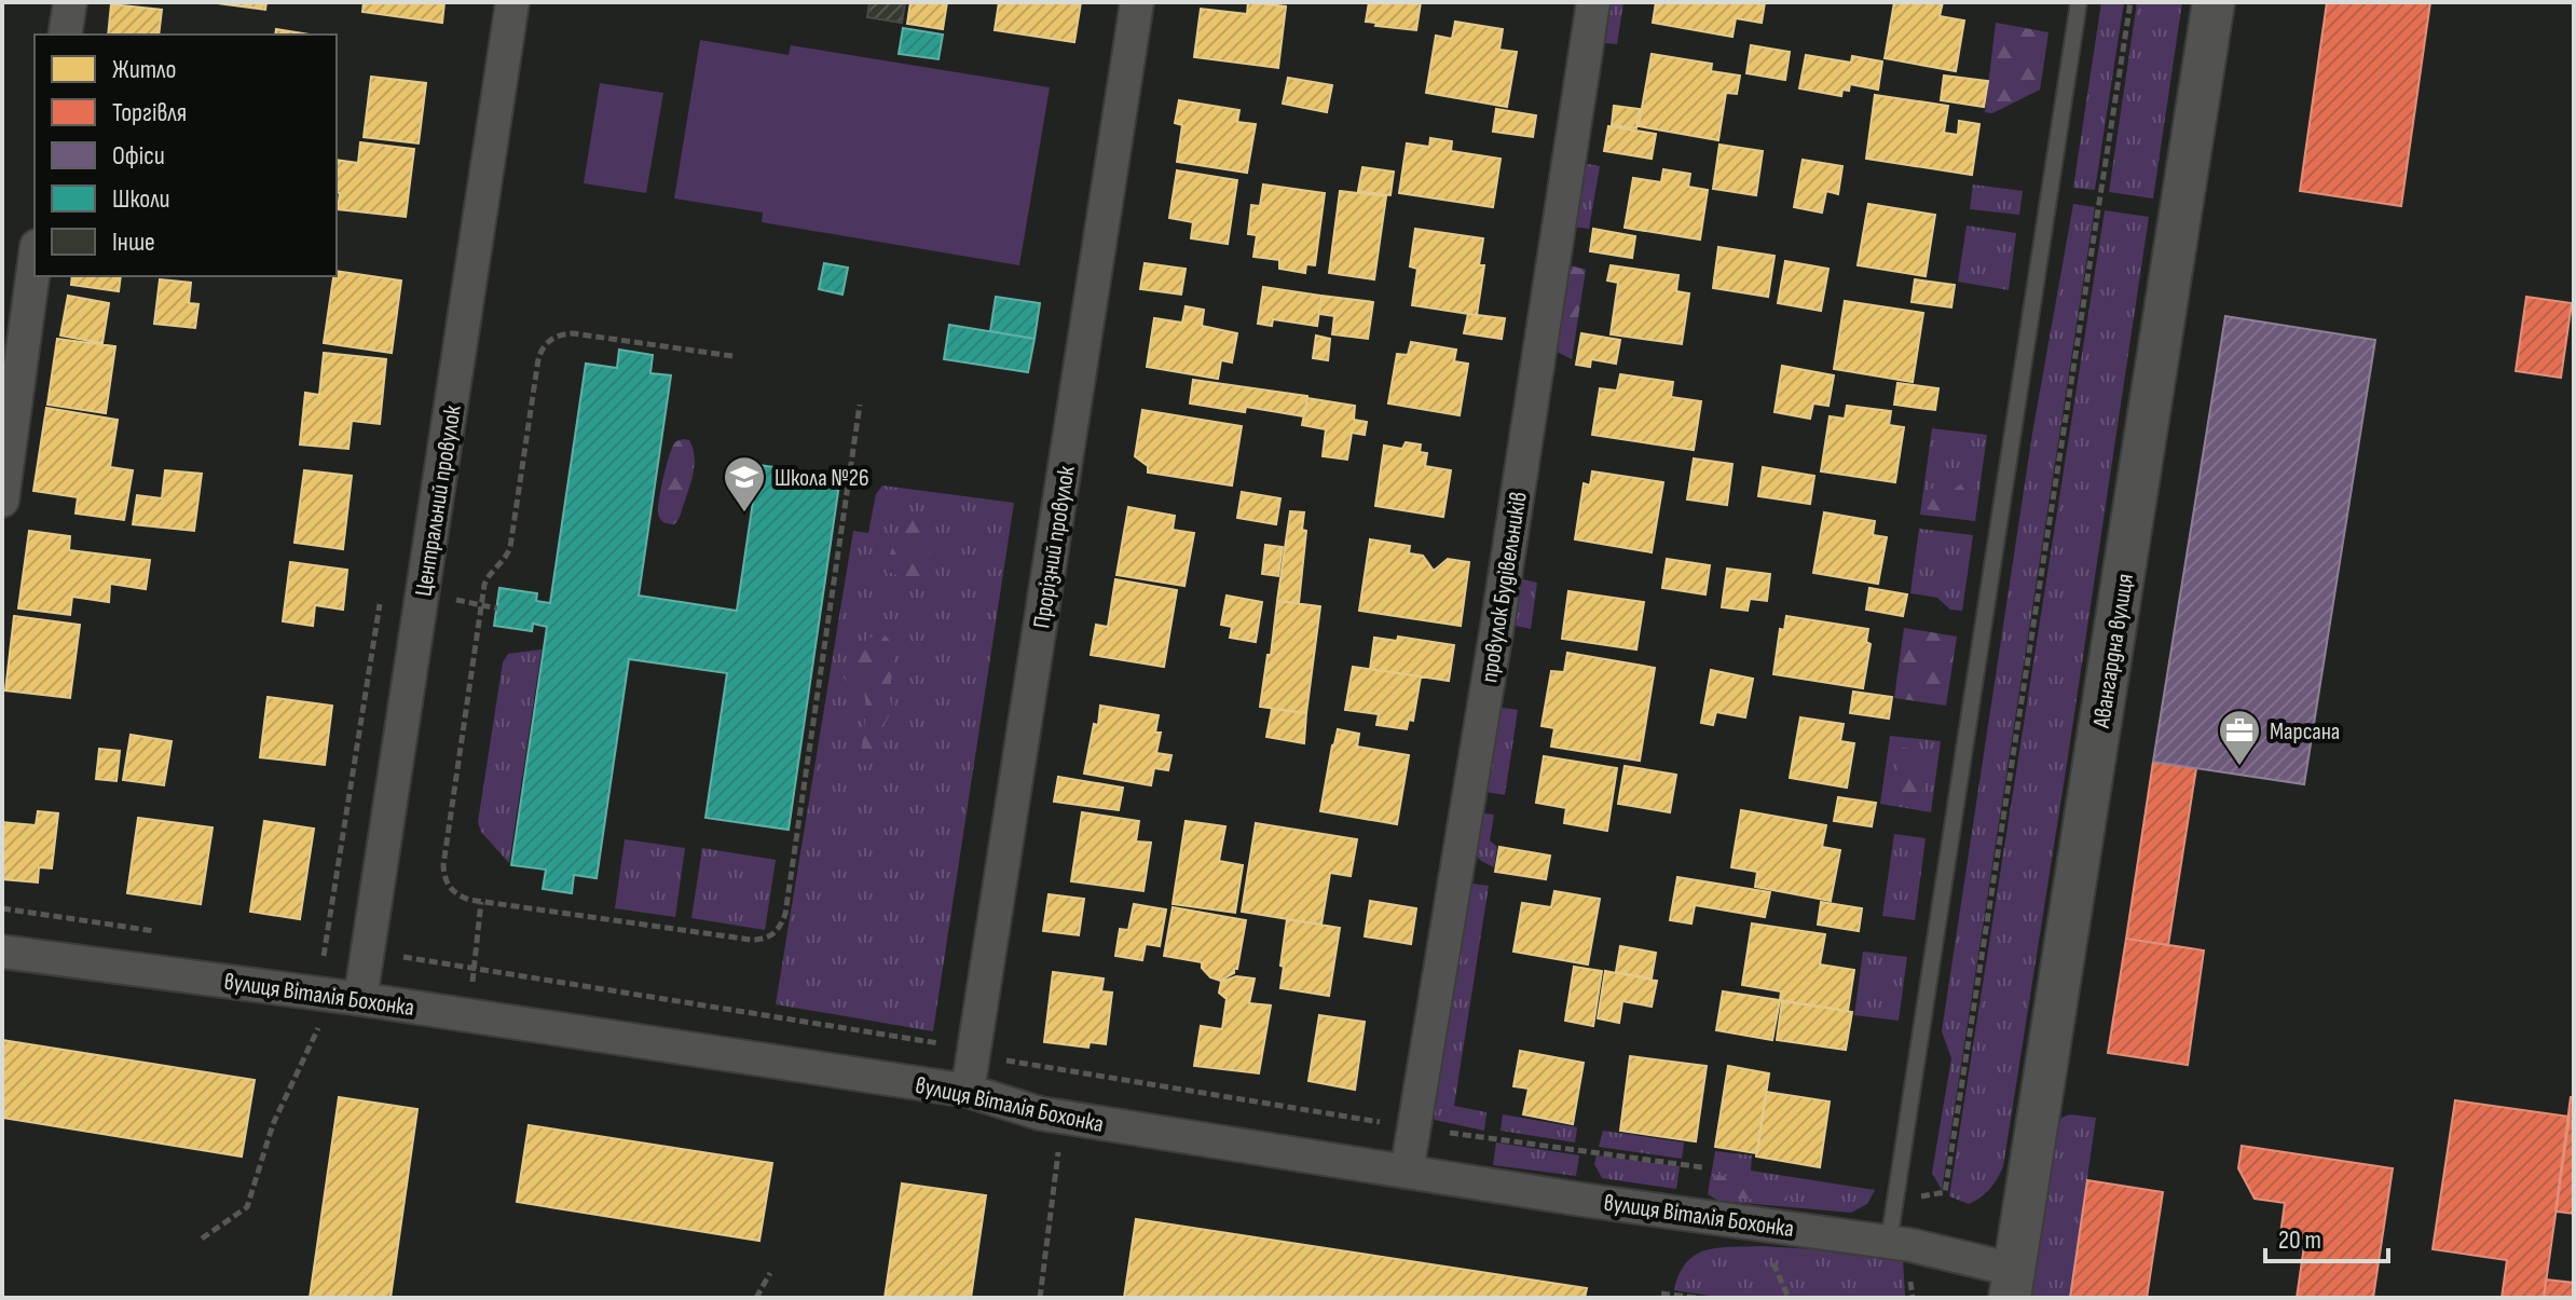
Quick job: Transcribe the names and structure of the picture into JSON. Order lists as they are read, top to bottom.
{
  "streets": {
    "street": [
      "Центральний провулок",
      "Прорізний провулок",
      "провулок Будівельників",
      "Авангардна вулиця",
      "вулиця Віталія Бохонка"
    ]
  },
  "crossings": [
    ["Центральний провулок", "вулиця Віталія Бохонка"],
    ["Прорізний провулок", "вулиця Віталія Бохонка"],
    ["провулок Будівельників", "вулиця Віталія Бохонка"],
    ["Авангардна вулиця", "вулиця Віталія Бохонка"]
  ],
  "places": {
    "school or university": ["Школа №26"],
    "office": ["Марсана"]
  },
  "legend": [
    "Житло",
    "Торгівля",
    "Офіси",
    "Школи",
    "Інше"
  ],
  "scale_bar": "20 m"
}
